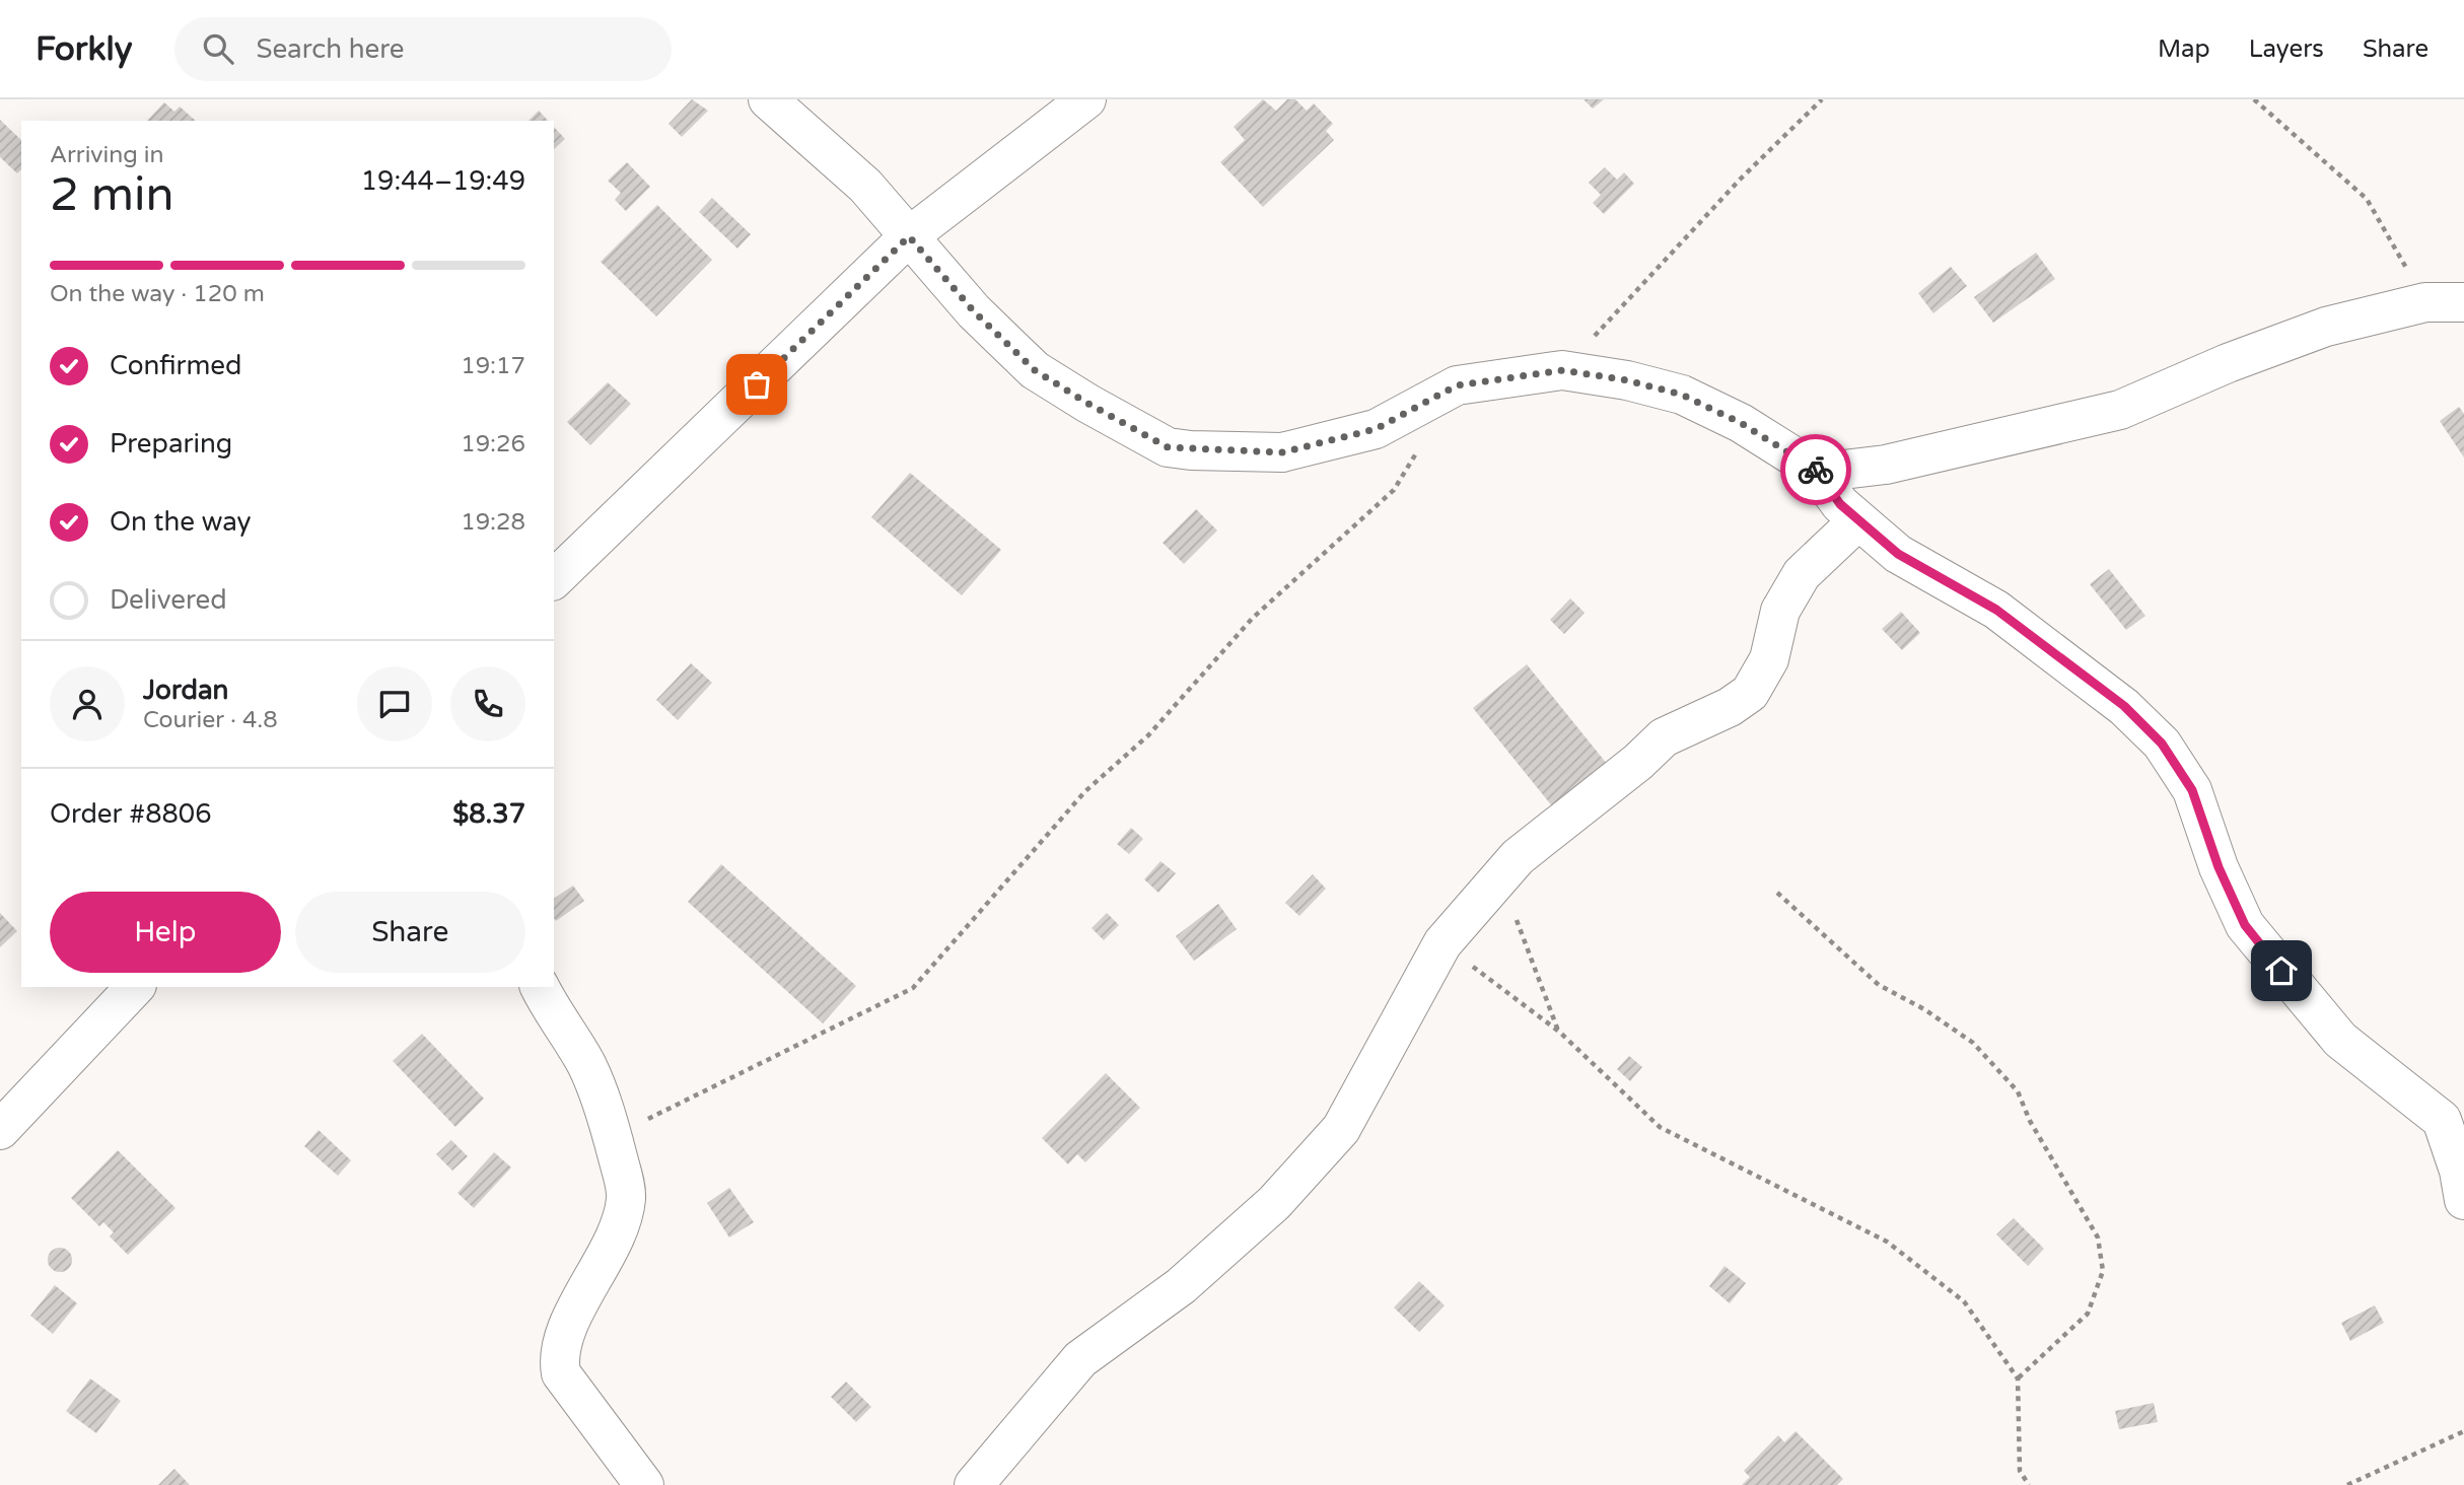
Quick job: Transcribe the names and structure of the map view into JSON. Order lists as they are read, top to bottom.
{
  "page": {
    "header": "Forkly",
    "search": "Search here",
    "nav": ["Map", "Layers", "Share"],
    "heading": ["2 min", "Arriving in", "19:44–19:49"],
    "panel": [
      "Jordan",
      "Courier · 4.8",
      "Order #8806",
      "$8.37"
    ],
    "bar": "On the way · 120 m",
    "list": [
      ["Confirmed", "19:17"],
      ["Preparing", "19:26"],
      ["On the way", "19:28"],
      "Delivered"
    ],
    "buttons": ["Help", "Share"]
  }
}
